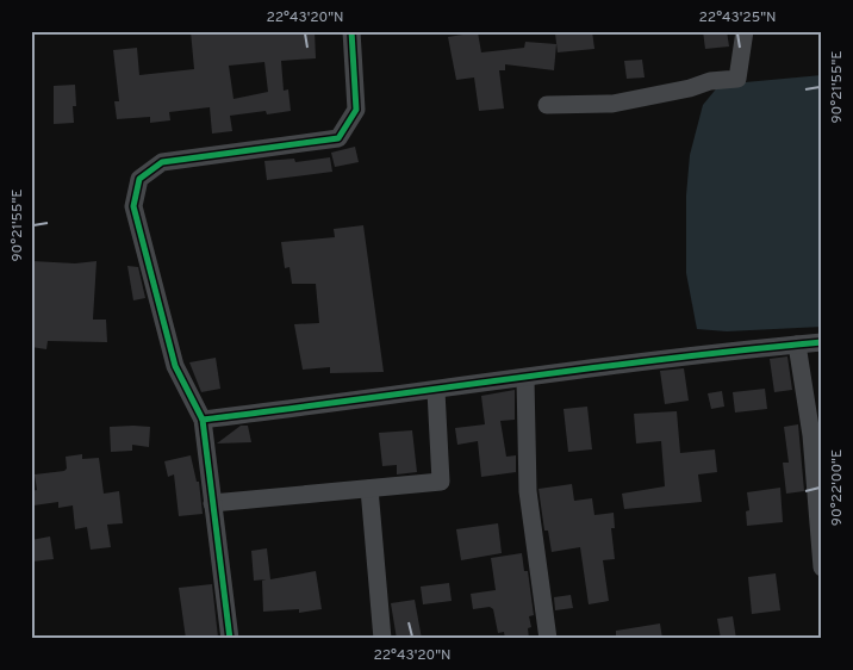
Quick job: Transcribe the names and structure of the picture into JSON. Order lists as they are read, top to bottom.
{
  "coordinates": [
    "22°43'20\"N",
    "22°43'25\"N",
    "90°21'55\"E",
    "90°22'00\"E"
  ]
}
